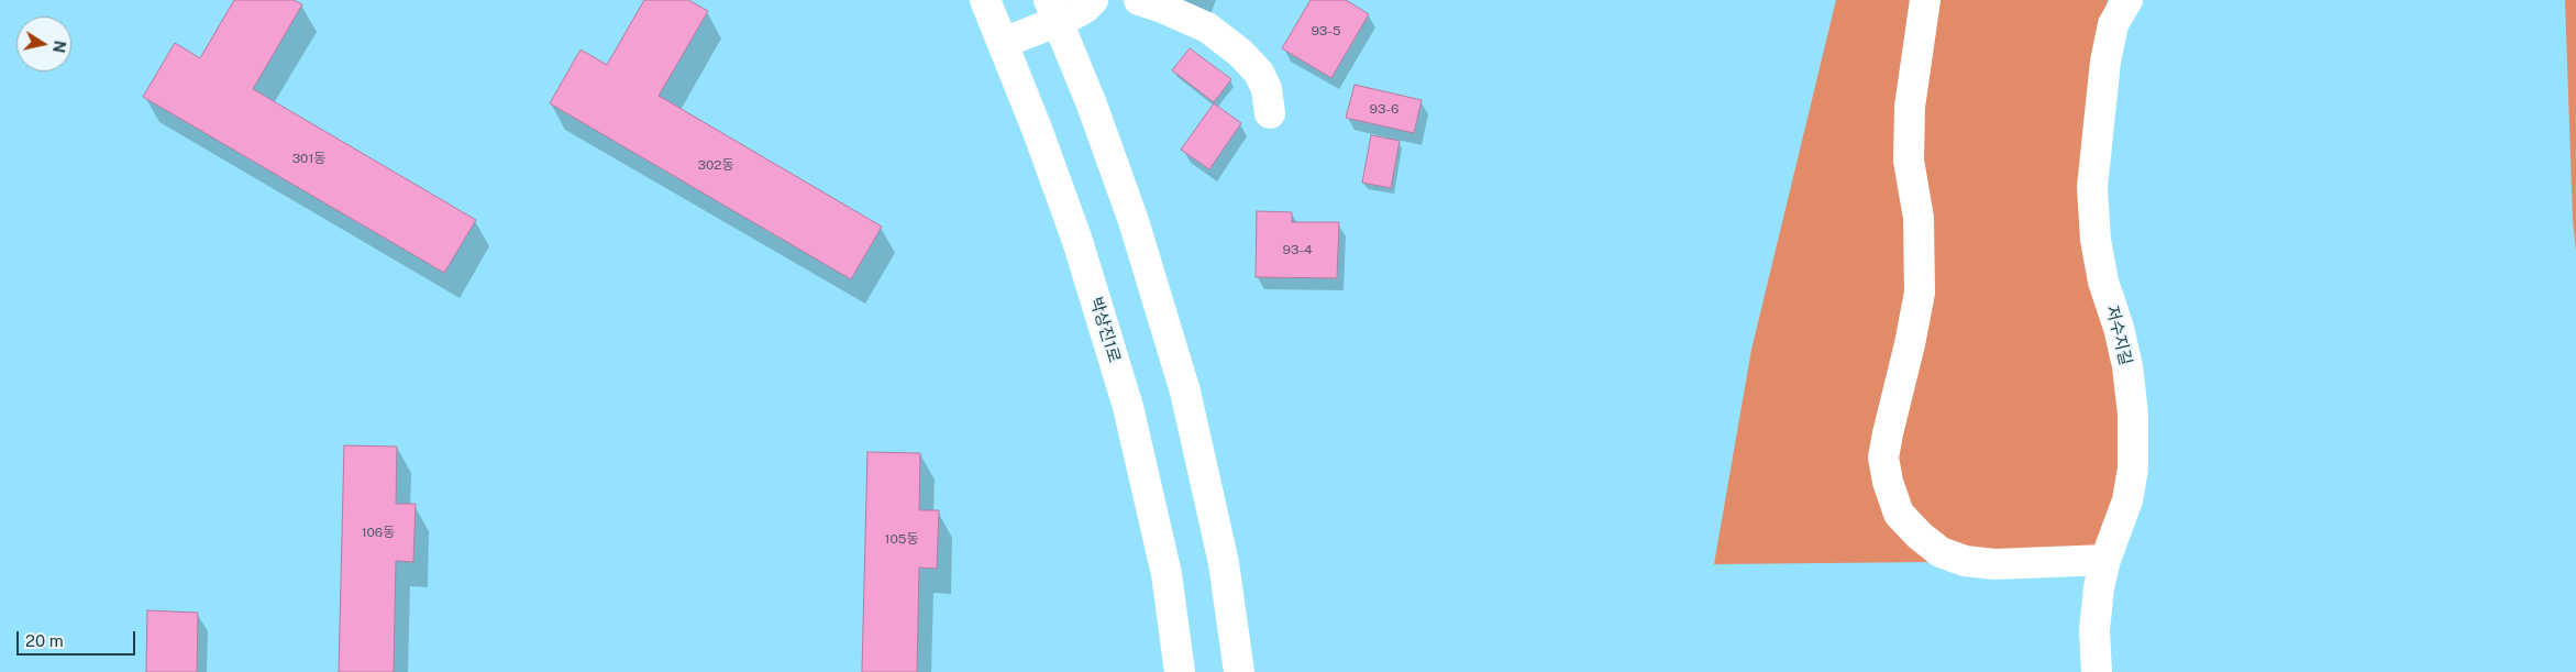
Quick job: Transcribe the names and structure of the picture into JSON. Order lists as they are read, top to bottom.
{
  "streets": {
    "street": ["박상진1로", "저수지길"]
  },
  "house_numbers": [
    "93-5",
    "93-6",
    "301동",
    "302동",
    "93-4",
    "106동",
    "105동"
  ],
  "scale_bar": "20 m",
  "north": "right"
}
